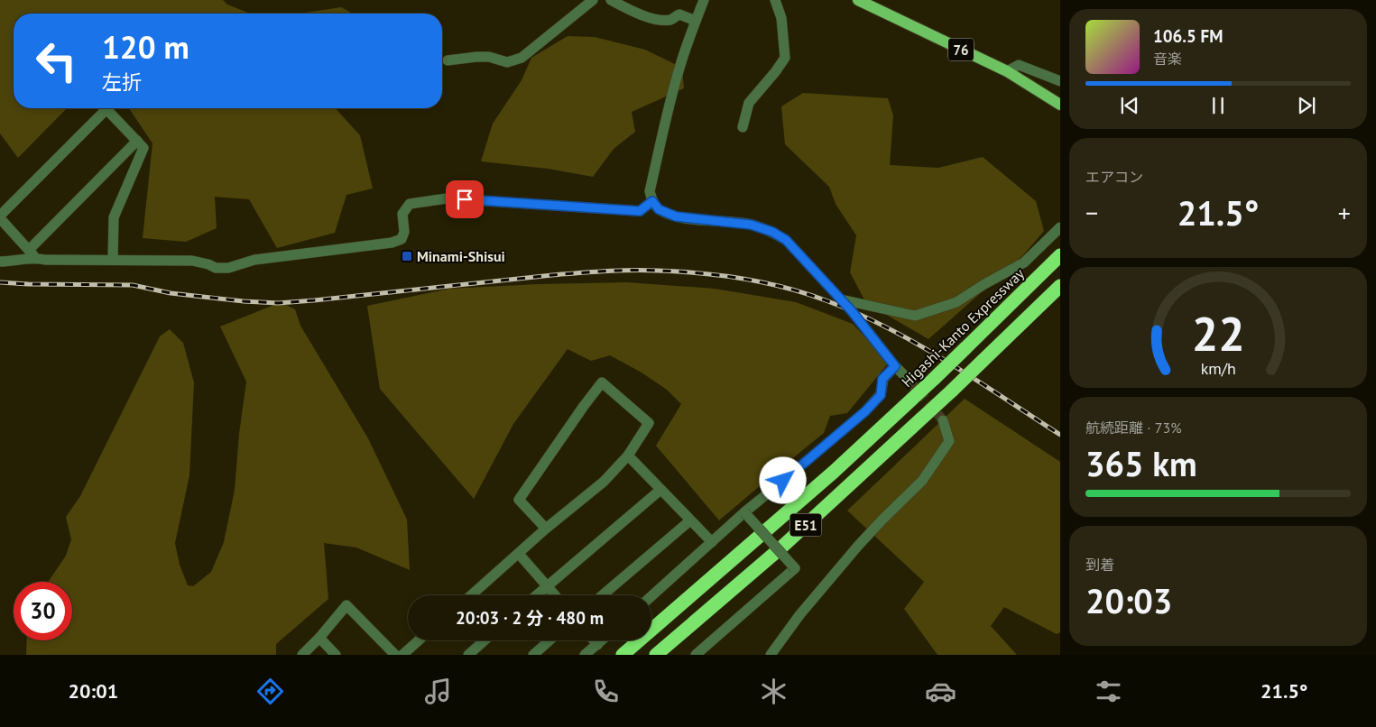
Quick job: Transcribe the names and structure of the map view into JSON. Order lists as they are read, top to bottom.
{
  "streets": {
    "highway": ["Higashi-Kanto Expressway", "E51"],
    "main road": ["76"]
  },
  "places": {
    "transit": ["Minami-Shisui"]
  },
  "page": {
    "turn": ["120 m", "左折"],
    "song": ["106.5 FM", "音楽"],
    "tile": [
      "エアコン",
      ["航続距離 · 73%", "365 km"],
      ["到着", "20:03"]
    ],
    "heat": ["−", "21.5°", "+"],
    "limit": "30",
    "trip": "20:03 · 2 分 · 480 m",
    "tabs": ["20:01", "21.5°"],
    "gauge": ["22", "km/h"]
  }
}
